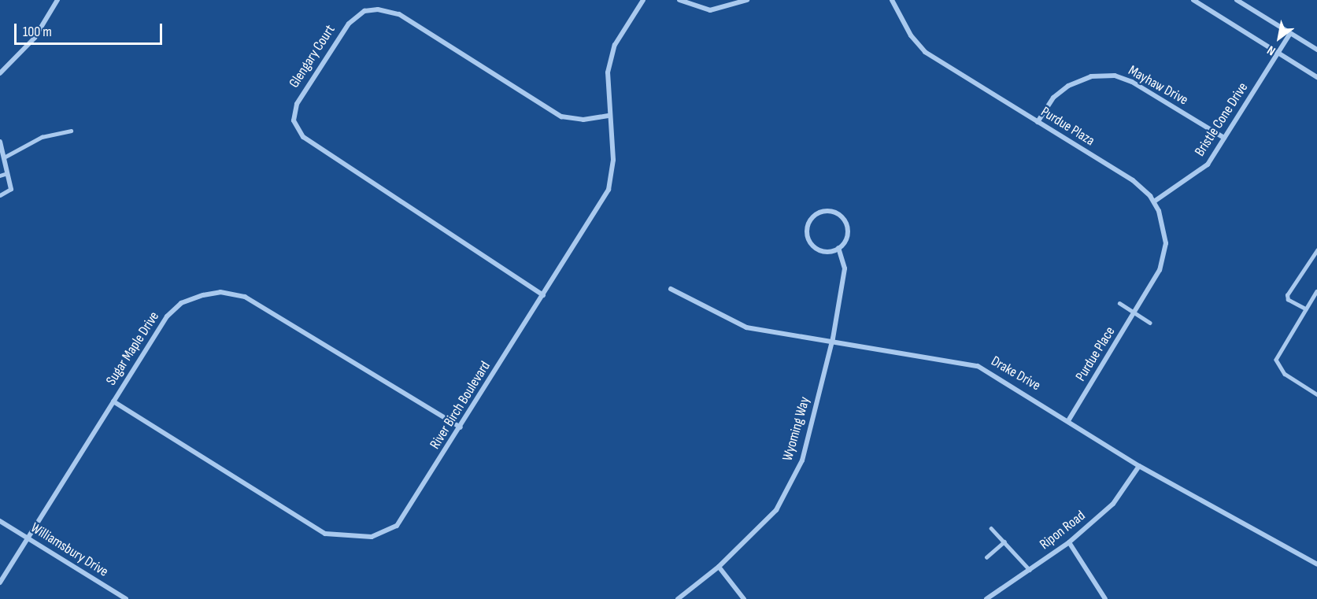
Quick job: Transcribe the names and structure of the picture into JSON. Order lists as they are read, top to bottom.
{
  "streets": {
    "street": [
      "Glengary Court",
      "Mayhaw Drive",
      "Bristle Cone Drive",
      "Purdue Plaza",
      "Sugar Maple Drive",
      "Purdue Place",
      "Drake Drive",
      "River Birch Boulevard",
      "Wyoming Way",
      "Ripon Road",
      "Williamsbury Drive"
    ]
  },
  "crossings": [
    ["Glengary Court", "River Birch Boulevard"],
    ["Mayhaw Drive", "Bristle Cone Drive"],
    ["Mayhaw Drive", "Purdue Plaza"],
    ["Bristle Cone Drive", "Purdue Plaza"],
    ["Purdue Plaza", "Purdue Place"],
    ["Sugar Maple Drive", "River Birch Boulevard"],
    ["Sugar Maple Drive", "Williamsbury Drive"],
    ["Purdue Place", "Drake Drive"],
    ["Drake Drive", "Wyoming Way"],
    ["Drake Drive", "Ripon Road"]
  ],
  "scale_bar": "100 m",
  "north": "bottom left"
}
